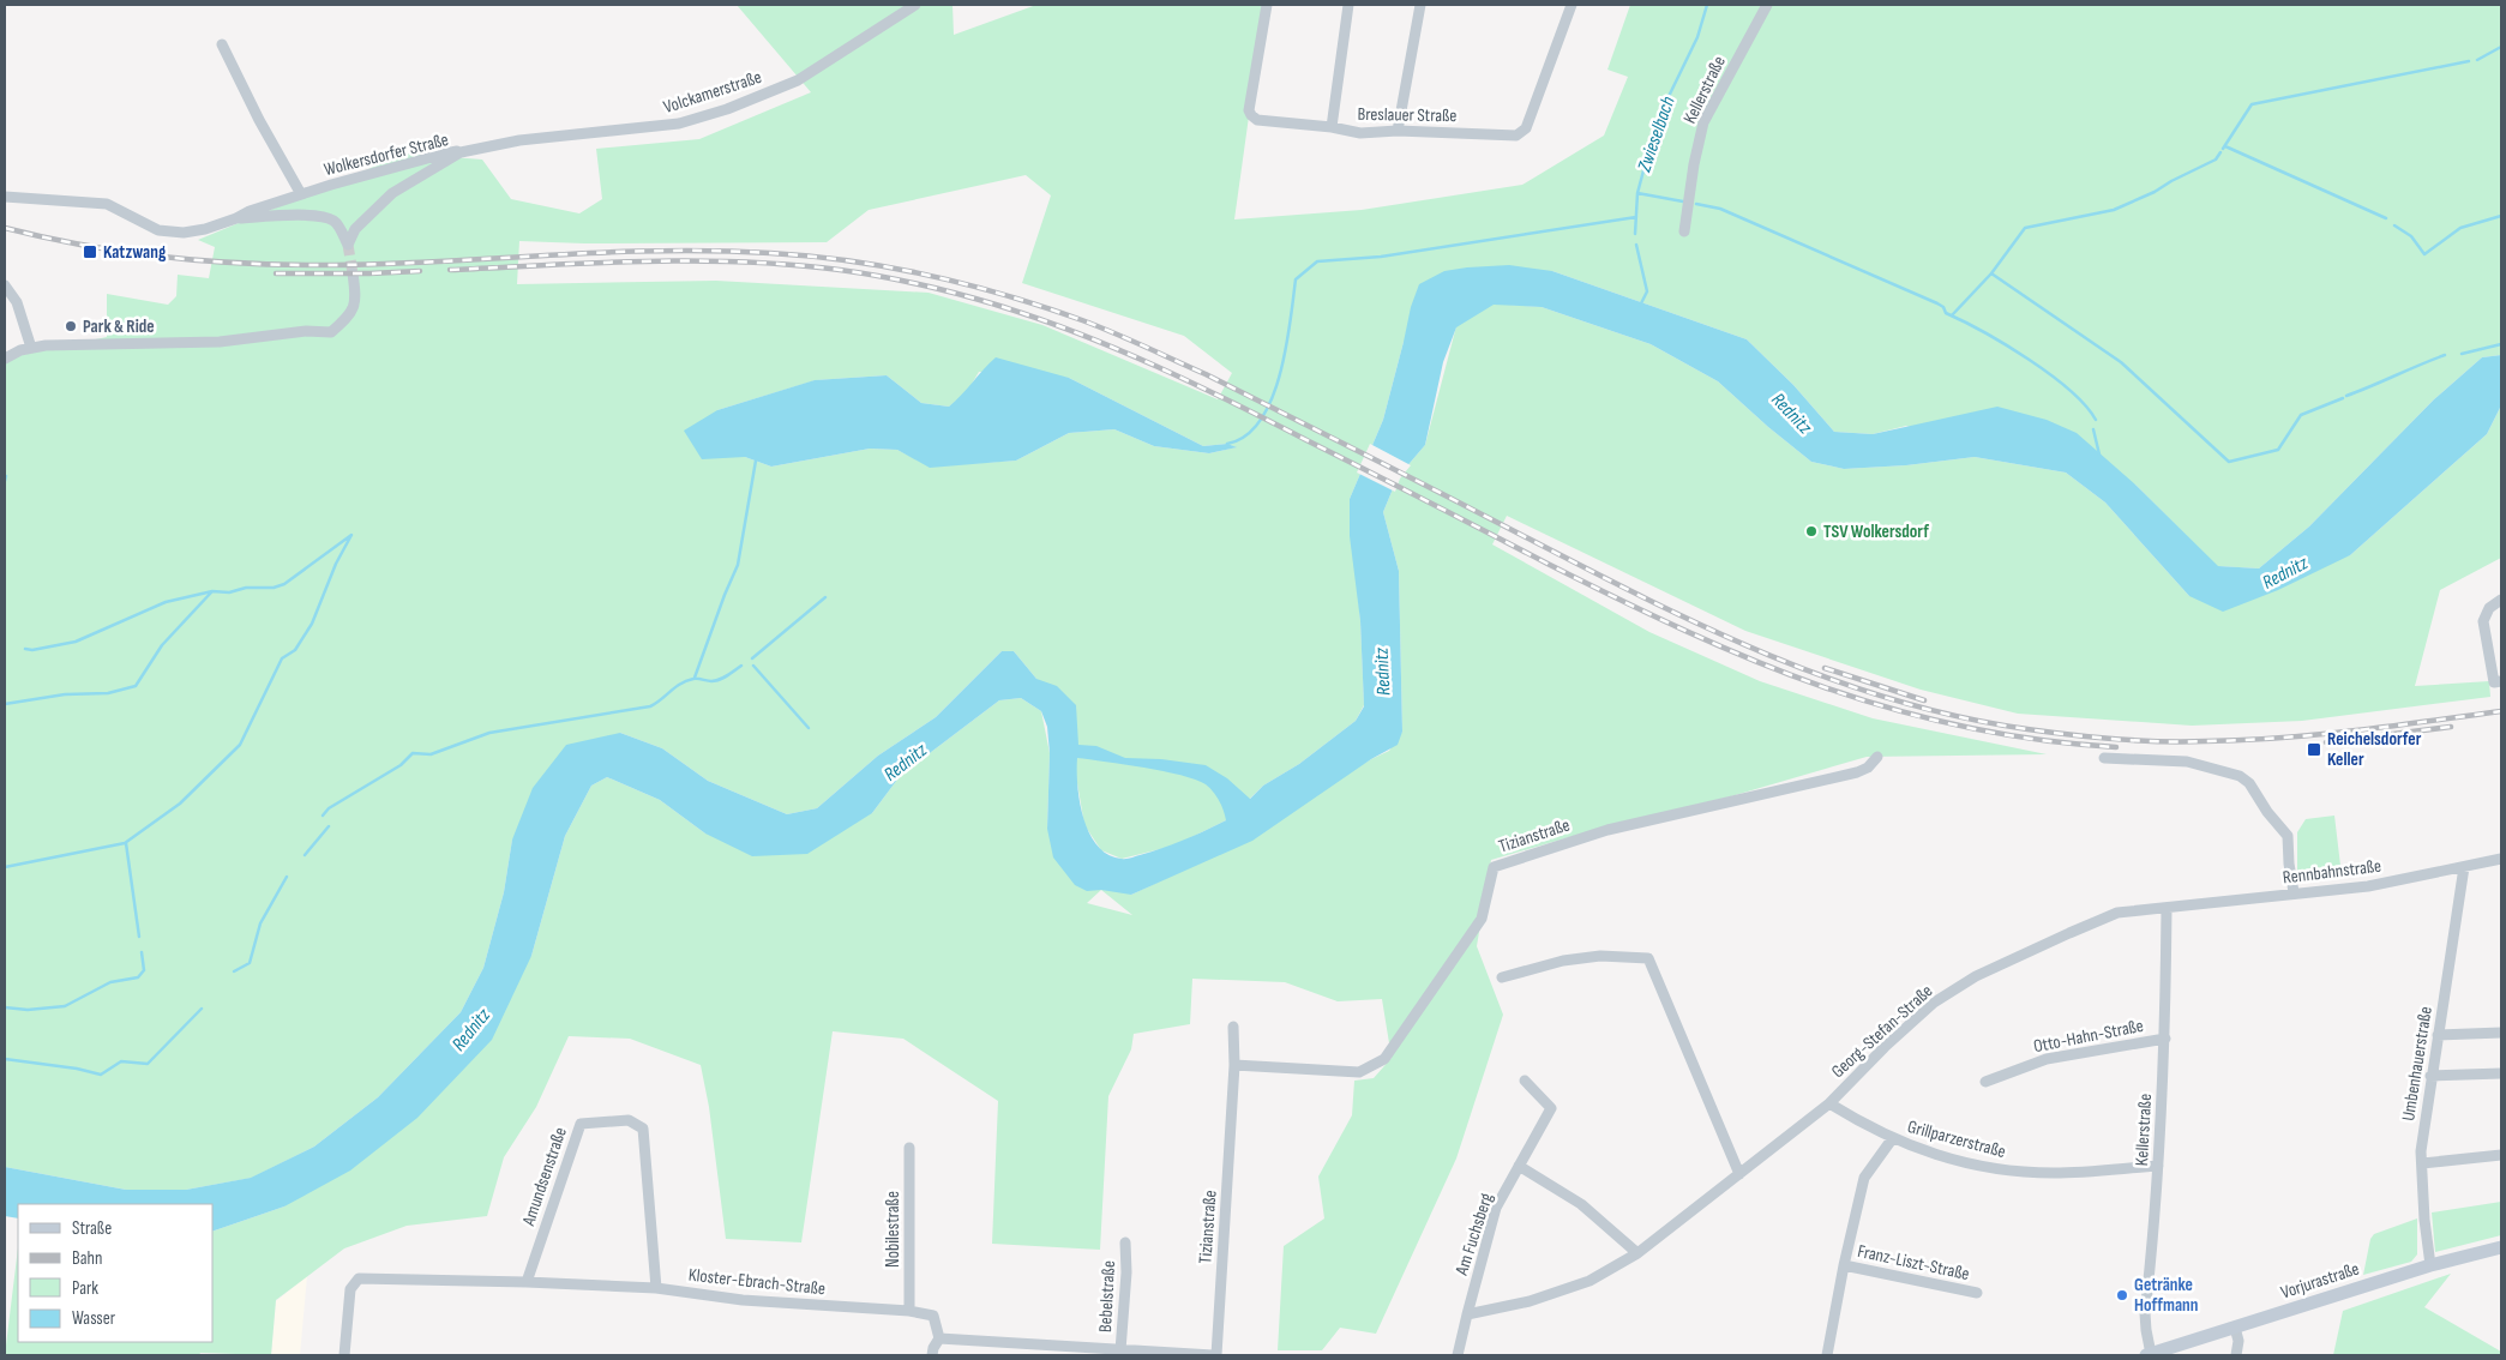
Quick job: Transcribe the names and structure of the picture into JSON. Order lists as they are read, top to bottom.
{
  "streets": {
    "main road": ["Vorjurastraße"],
    "street": [
      "Kellerstraße",
      "Volckamerstraße",
      "Breslauer Straße",
      "Wolkersdorfer Straße",
      "Tizianstraße",
      "Rennbahnstraße",
      "Georg-Stefan-Straße",
      "Otto-Hahn-Straße",
      "Umbenhauerstraße",
      "Grillparzerstraße",
      "Amundsenstraße",
      "Nobilestraße",
      "Am Fuchsberg",
      "Franz-Liszt-Straße",
      "Kloster-Ebrach-Straße",
      "Bebelstraße"
    ]
  },
  "crossings": [
    ["Kellerstraße", "Rennbahnstraße"],
    ["Kellerstraße", "Georg-Stefan-Straße"],
    ["Kellerstraße", "Otto-Hahn-Straße"],
    ["Kellerstraße", "Grillparzerstraße"],
    ["Kellerstraße", "Vorjurastraße"],
    ["Volckamerstraße", "Wolkersdorfer Straße"],
    ["Rennbahnstraße", "Georg-Stefan-Straße"],
    ["Rennbahnstraße", "Umbenhauerstraße"],
    ["Georg-Stefan-Straße", "Grillparzerstraße"],
    ["Georg-Stefan-Straße", "Am Fuchsberg"],
    ["Umbenhauerstraße", "Vorjurastraße"],
    ["Grillparzerstraße", "Franz-Liszt-Straße"],
    ["Amundsenstraße", "Kloster-Ebrach-Straße"],
    ["Nobilestraße", "Kloster-Ebrach-Straße"]
  ],
  "water": ["Zwieselbach", "Rednitz"],
  "places": {
    "transit": ["Katzwang", "Reichelsdorfer Keller"],
    "other": ["Park & Ride", "TSV Wolkersdorf", "Getränke Hoffmann"]
  },
  "legend": [
    "Straße",
    "Bahn",
    "Park",
    "Wasser"
  ]
}
